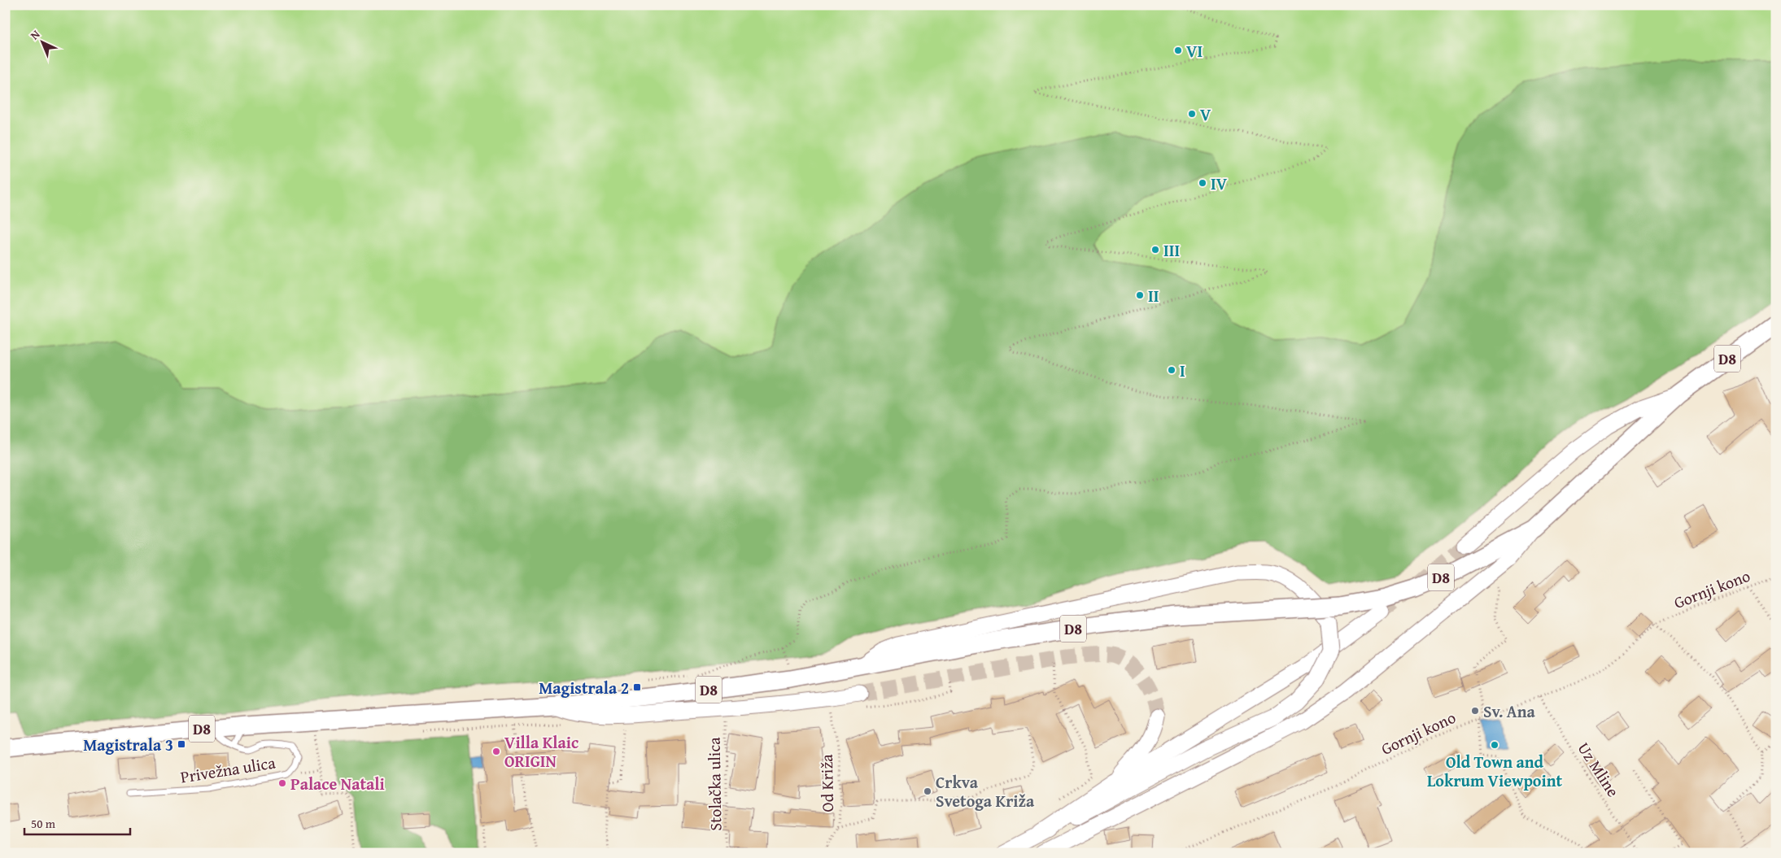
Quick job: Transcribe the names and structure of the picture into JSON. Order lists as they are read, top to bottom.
{
  "streets": {
    "main road": ["D8"],
    "lane": ["Privežna ulica"],
    "path": [
      "Gornji kono",
      "Uz Mline",
      "Od Križa",
      "Stolačka ulica"
    ]
  },
  "crossings": [
    ["D8", "Privežna ulica"],
    ["Gornji kono", "Uz Mline"]
  ],
  "places": {
    "other": [
      "VI",
      "V",
      "IV",
      "III",
      "II",
      "I",
      "Sv. Ana",
      "Old Town and Lokrum Viewpoint",
      "Villa Klaic ORIGIN",
      "Palace Natali",
      "Crkva Svetoga Križa"
    ],
    "transit": ["Magistrala 2", "Magistrala 3"]
  },
  "scale_bar": "50 m",
  "north": "top left"
}
